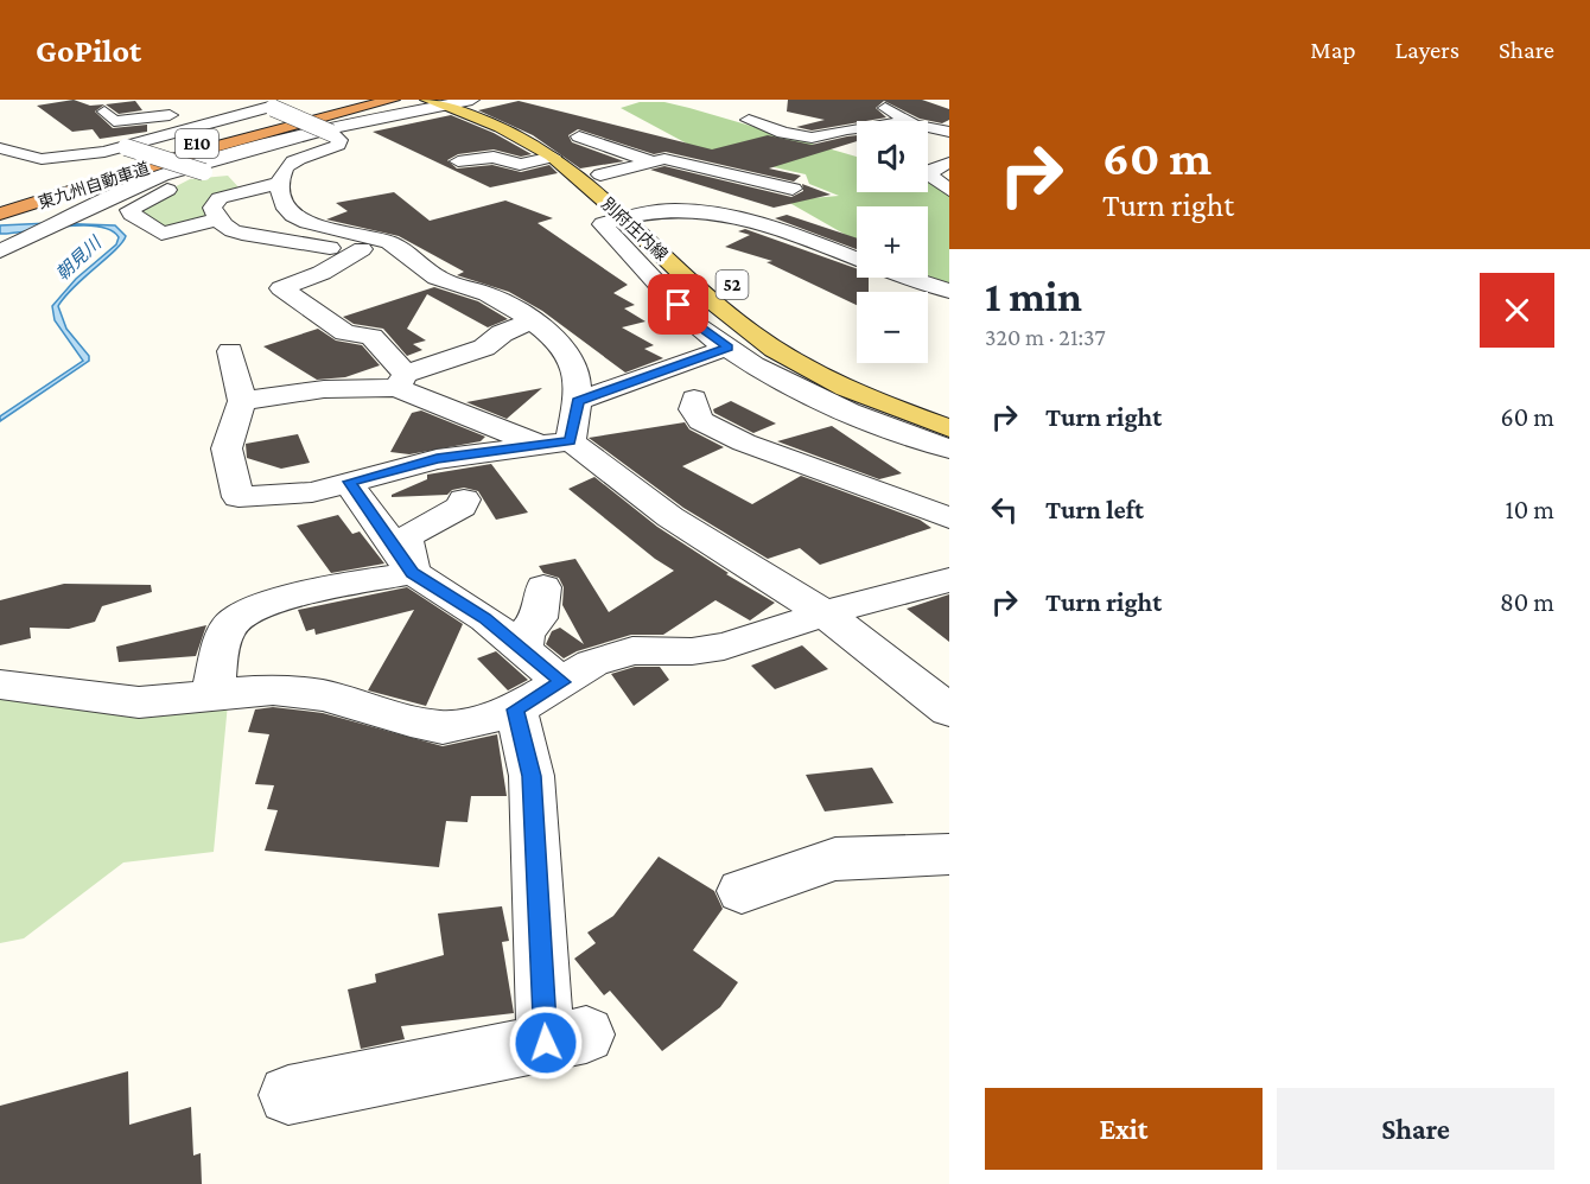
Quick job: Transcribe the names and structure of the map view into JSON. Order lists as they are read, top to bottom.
{
  "streets": {
    "highway": ["E10", "東九州自動車道"],
    "main road": ["別府庄内線", "52"]
  },
  "water": ["朝見川"],
  "page": {
    "header": "GoPilot",
    "nav": ["Map", "Layers", "Share"],
    "turn": ["60 m", "Turn right"],
    "map_buttons": ["+", "−"],
    "heading": ["1 min", "320 m · 21:37"],
    "list": [
      {
        "name": "Turn right",
        "value": "60 m"
      },
      {
        "name": "Turn left",
        "value": "10 m"
      },
      {
        "name": "Turn right",
        "value": "80 m"
      }
    ],
    "buttons": ["Exit", "Share"]
  }
}
